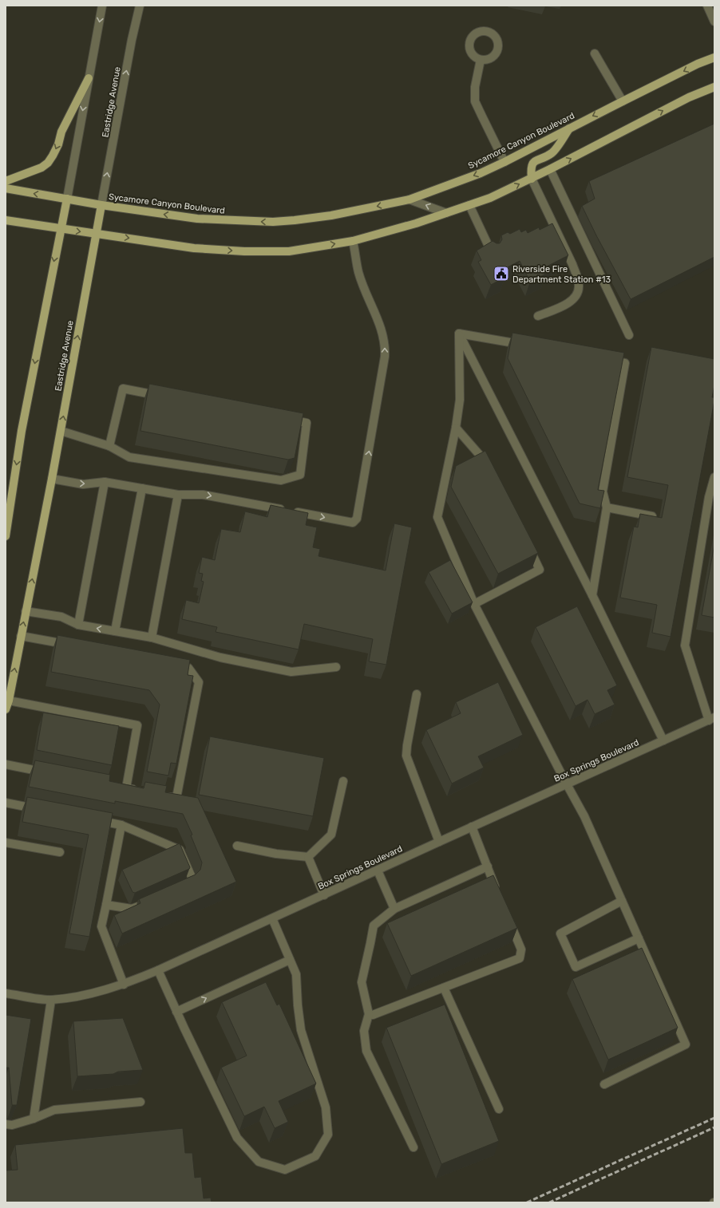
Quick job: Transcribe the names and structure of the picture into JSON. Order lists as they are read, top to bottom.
{
  "streets": {
    "main road": ["Eastridge Avenue", "Sycamore Canyon Boulevard"],
    "street": ["Box Springs Boulevard"]
  },
  "crossings": [
    ["Eastridge Avenue", "Sycamore Canyon Boulevard"]
  ],
  "places": {
    "public building": ["Riverside Fire Department Station #13"]
  }
}
